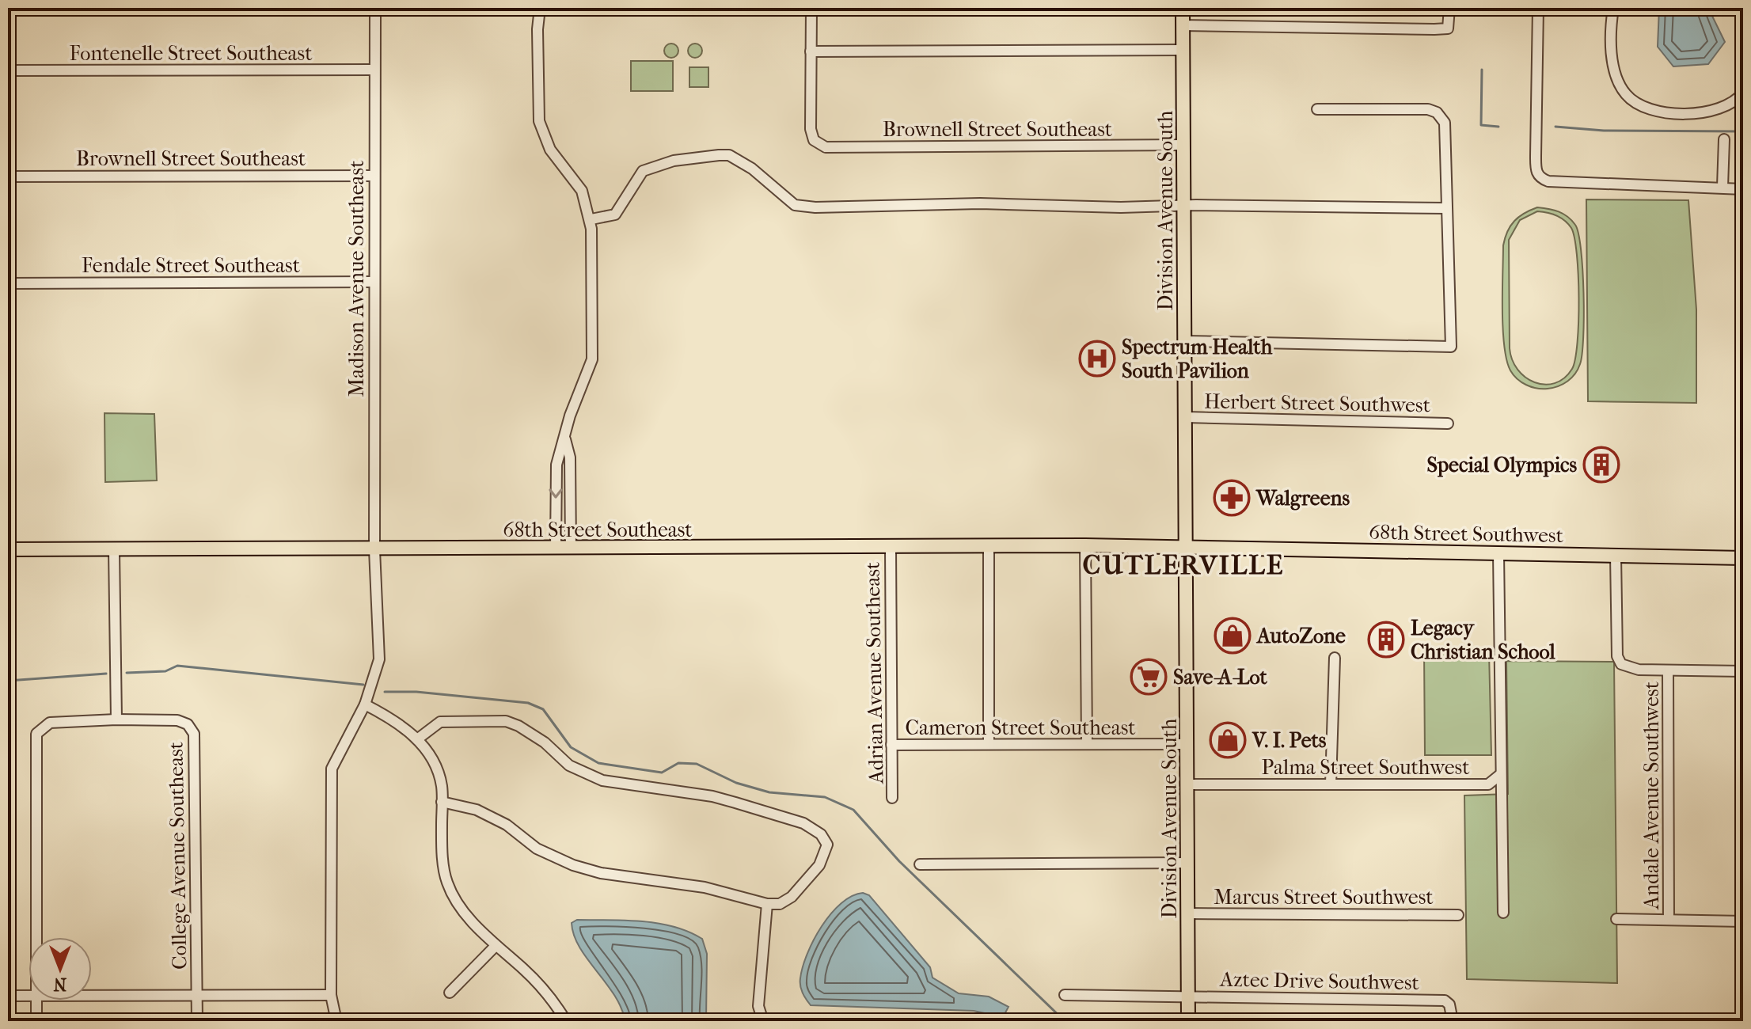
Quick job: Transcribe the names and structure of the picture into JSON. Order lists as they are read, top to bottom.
{
  "streets": {
    "main road": ["Division Avenue South", "68th Street Southeast", "68th Street Southwest"],
    "street": [
      "Fontenelle Street Southeast",
      "Brownell Street Southeast",
      "Fendale Street Southeast",
      "Madison Avenue Southeast",
      "Herbert Street Southwest",
      "Adrian Avenue Southeast",
      "Cameron Street Southeast",
      "Palma Street Southwest",
      "Andale Avenue Southwest",
      "College Avenue Southeast",
      "Marcus Street Southwest",
      "Aztec Drive Southwest"
    ]
  },
  "crossings": [
    ["Fontenelle Street Southeast", "Madison Avenue Southeast"],
    ["Brownell Street Southeast", "Division Avenue South"],
    ["Brownell Street Southeast", "Madison Avenue Southeast"],
    ["Division Avenue South", "Herbert Street Southwest"],
    ["Division Avenue South", "68th Street Southeast"],
    ["Division Avenue South", "68th Street Southwest"],
    ["Division Avenue South", "Cameron Street Southeast"],
    ["Division Avenue South", "Palma Street Southwest"],
    ["Division Avenue South", "Marcus Street Southwest"],
    ["Division Avenue South", "Aztec Drive Southwest"],
    ["Fendale Street Southeast", "Madison Avenue Southeast"],
    ["Madison Avenue Southeast", "68th Street Southeast"],
    ["68th Street Southeast", "68th Street Southwest"],
    ["68th Street Southeast", "Adrian Avenue Southeast"],
    ["Adrian Avenue Southeast", "Cameron Street Southeast"]
  ],
  "districts": ["CUTLERVILLE"],
  "places": {
    "hospital": ["Spectrum Health South Pavilion"],
    "building": ["Special Olympics", "Legacy Christian School"],
    "pharmacy": ["Walgreens"],
    "shop": ["AutoZone", "V. I. Pets"],
    "supermarket": ["Save-A-Lot"]
  },
  "north": "bottom"
}
